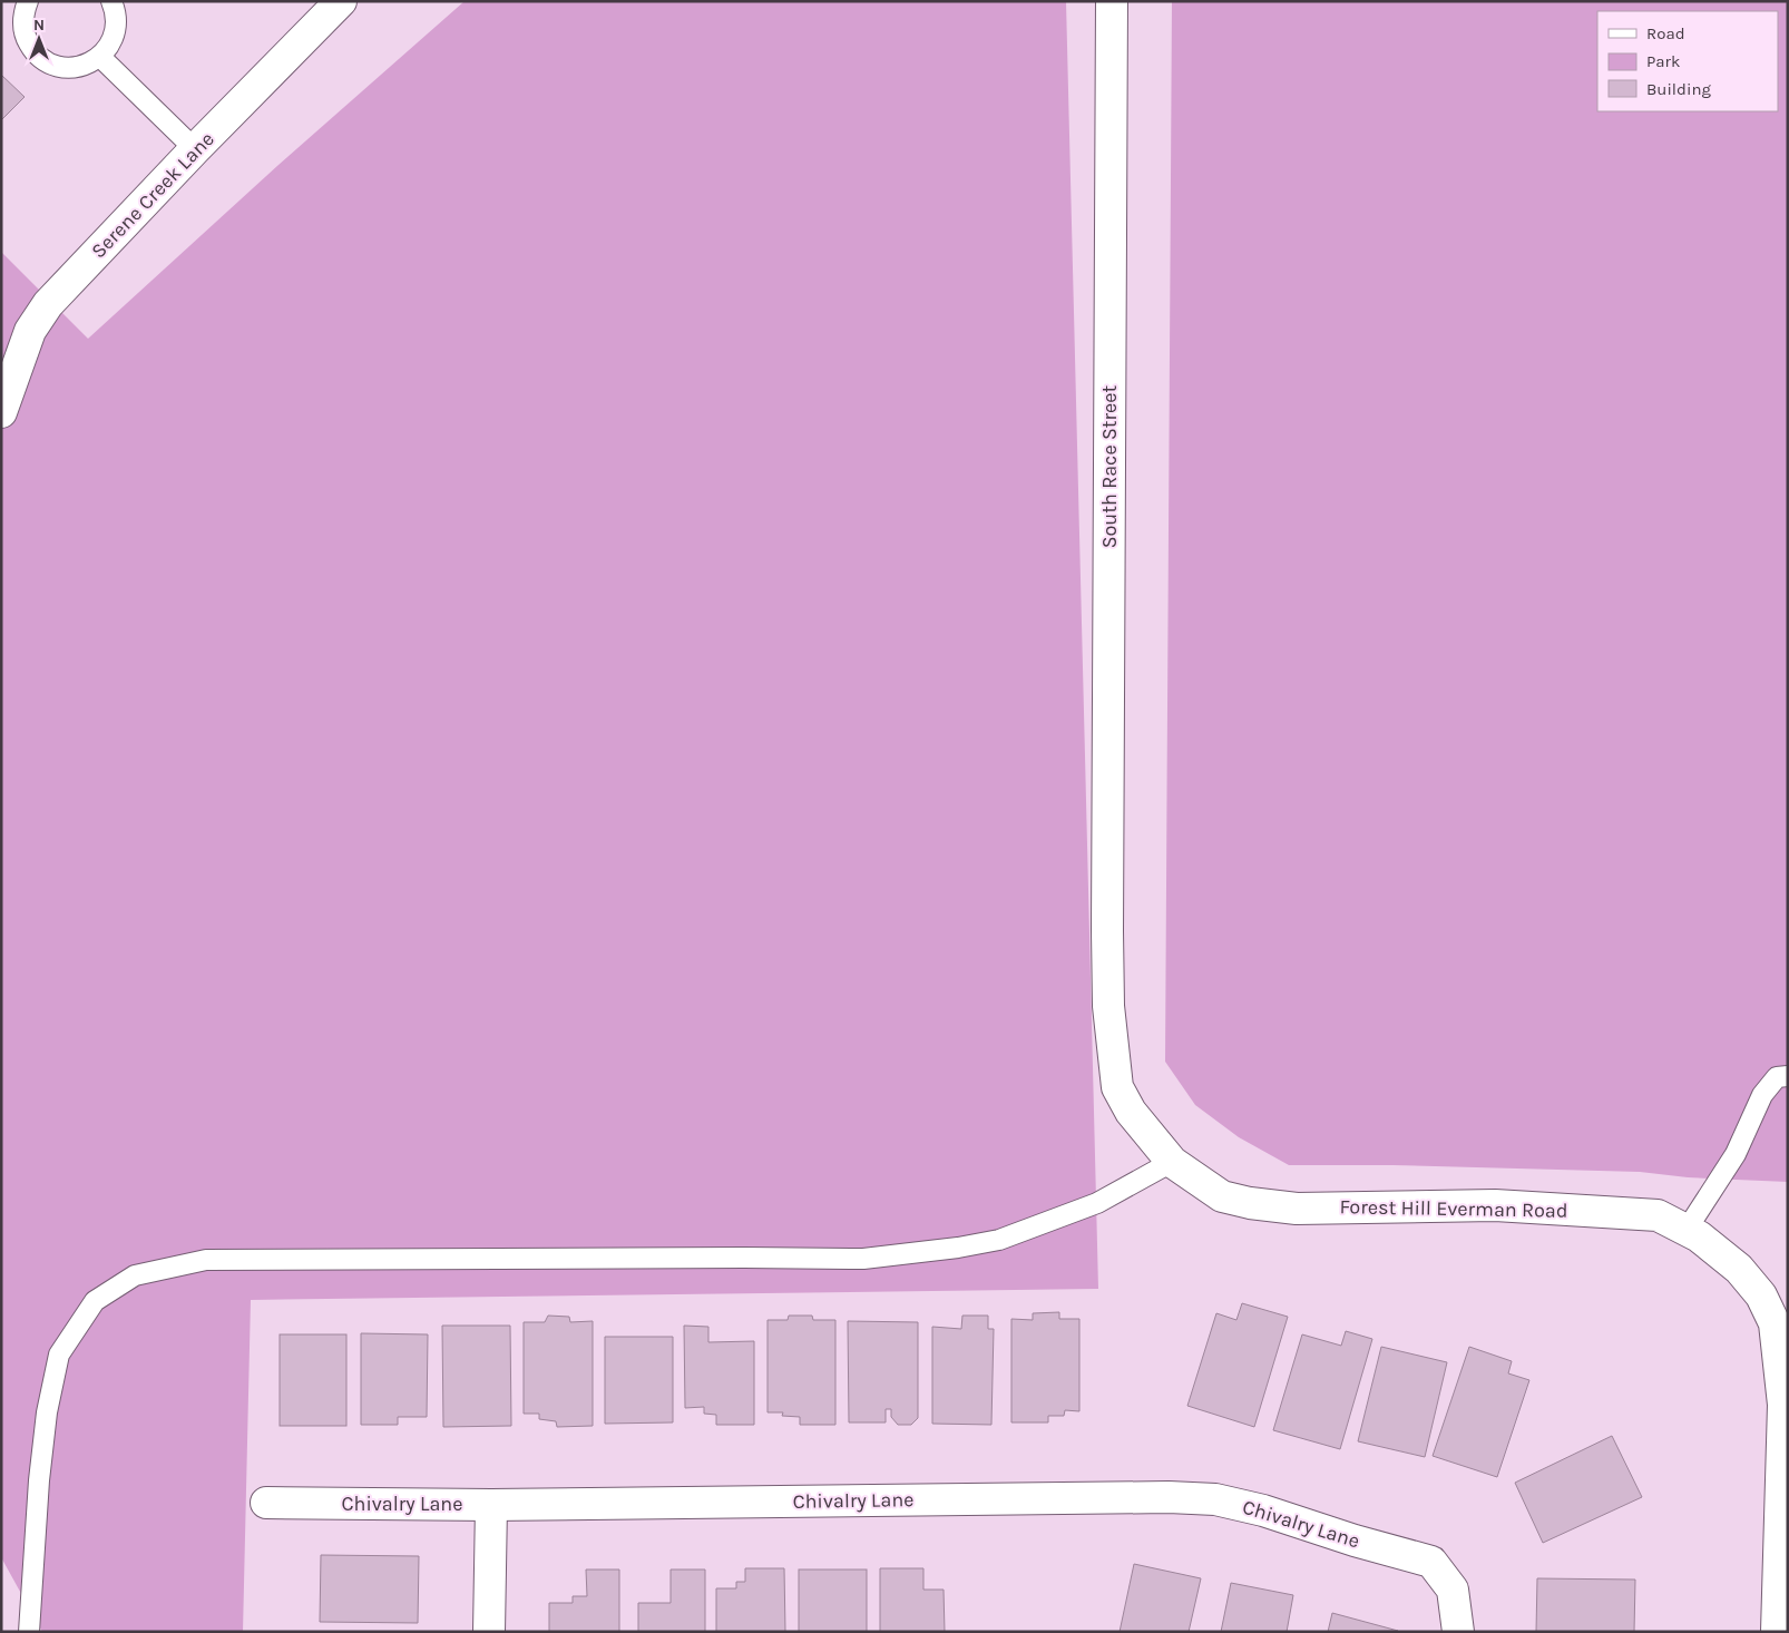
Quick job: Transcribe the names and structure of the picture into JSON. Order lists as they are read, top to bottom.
{
  "streets": {
    "street": [
      "Serene Creek Lane",
      "South Race Street",
      "Forest Hill Everman Road",
      "Chivalry Lane"
    ]
  },
  "crossings": [
    ["South Race Street", "Forest Hill Everman Road"]
  ],
  "legend": ["Road", "Park", "Building"],
  "north": "top"
}
